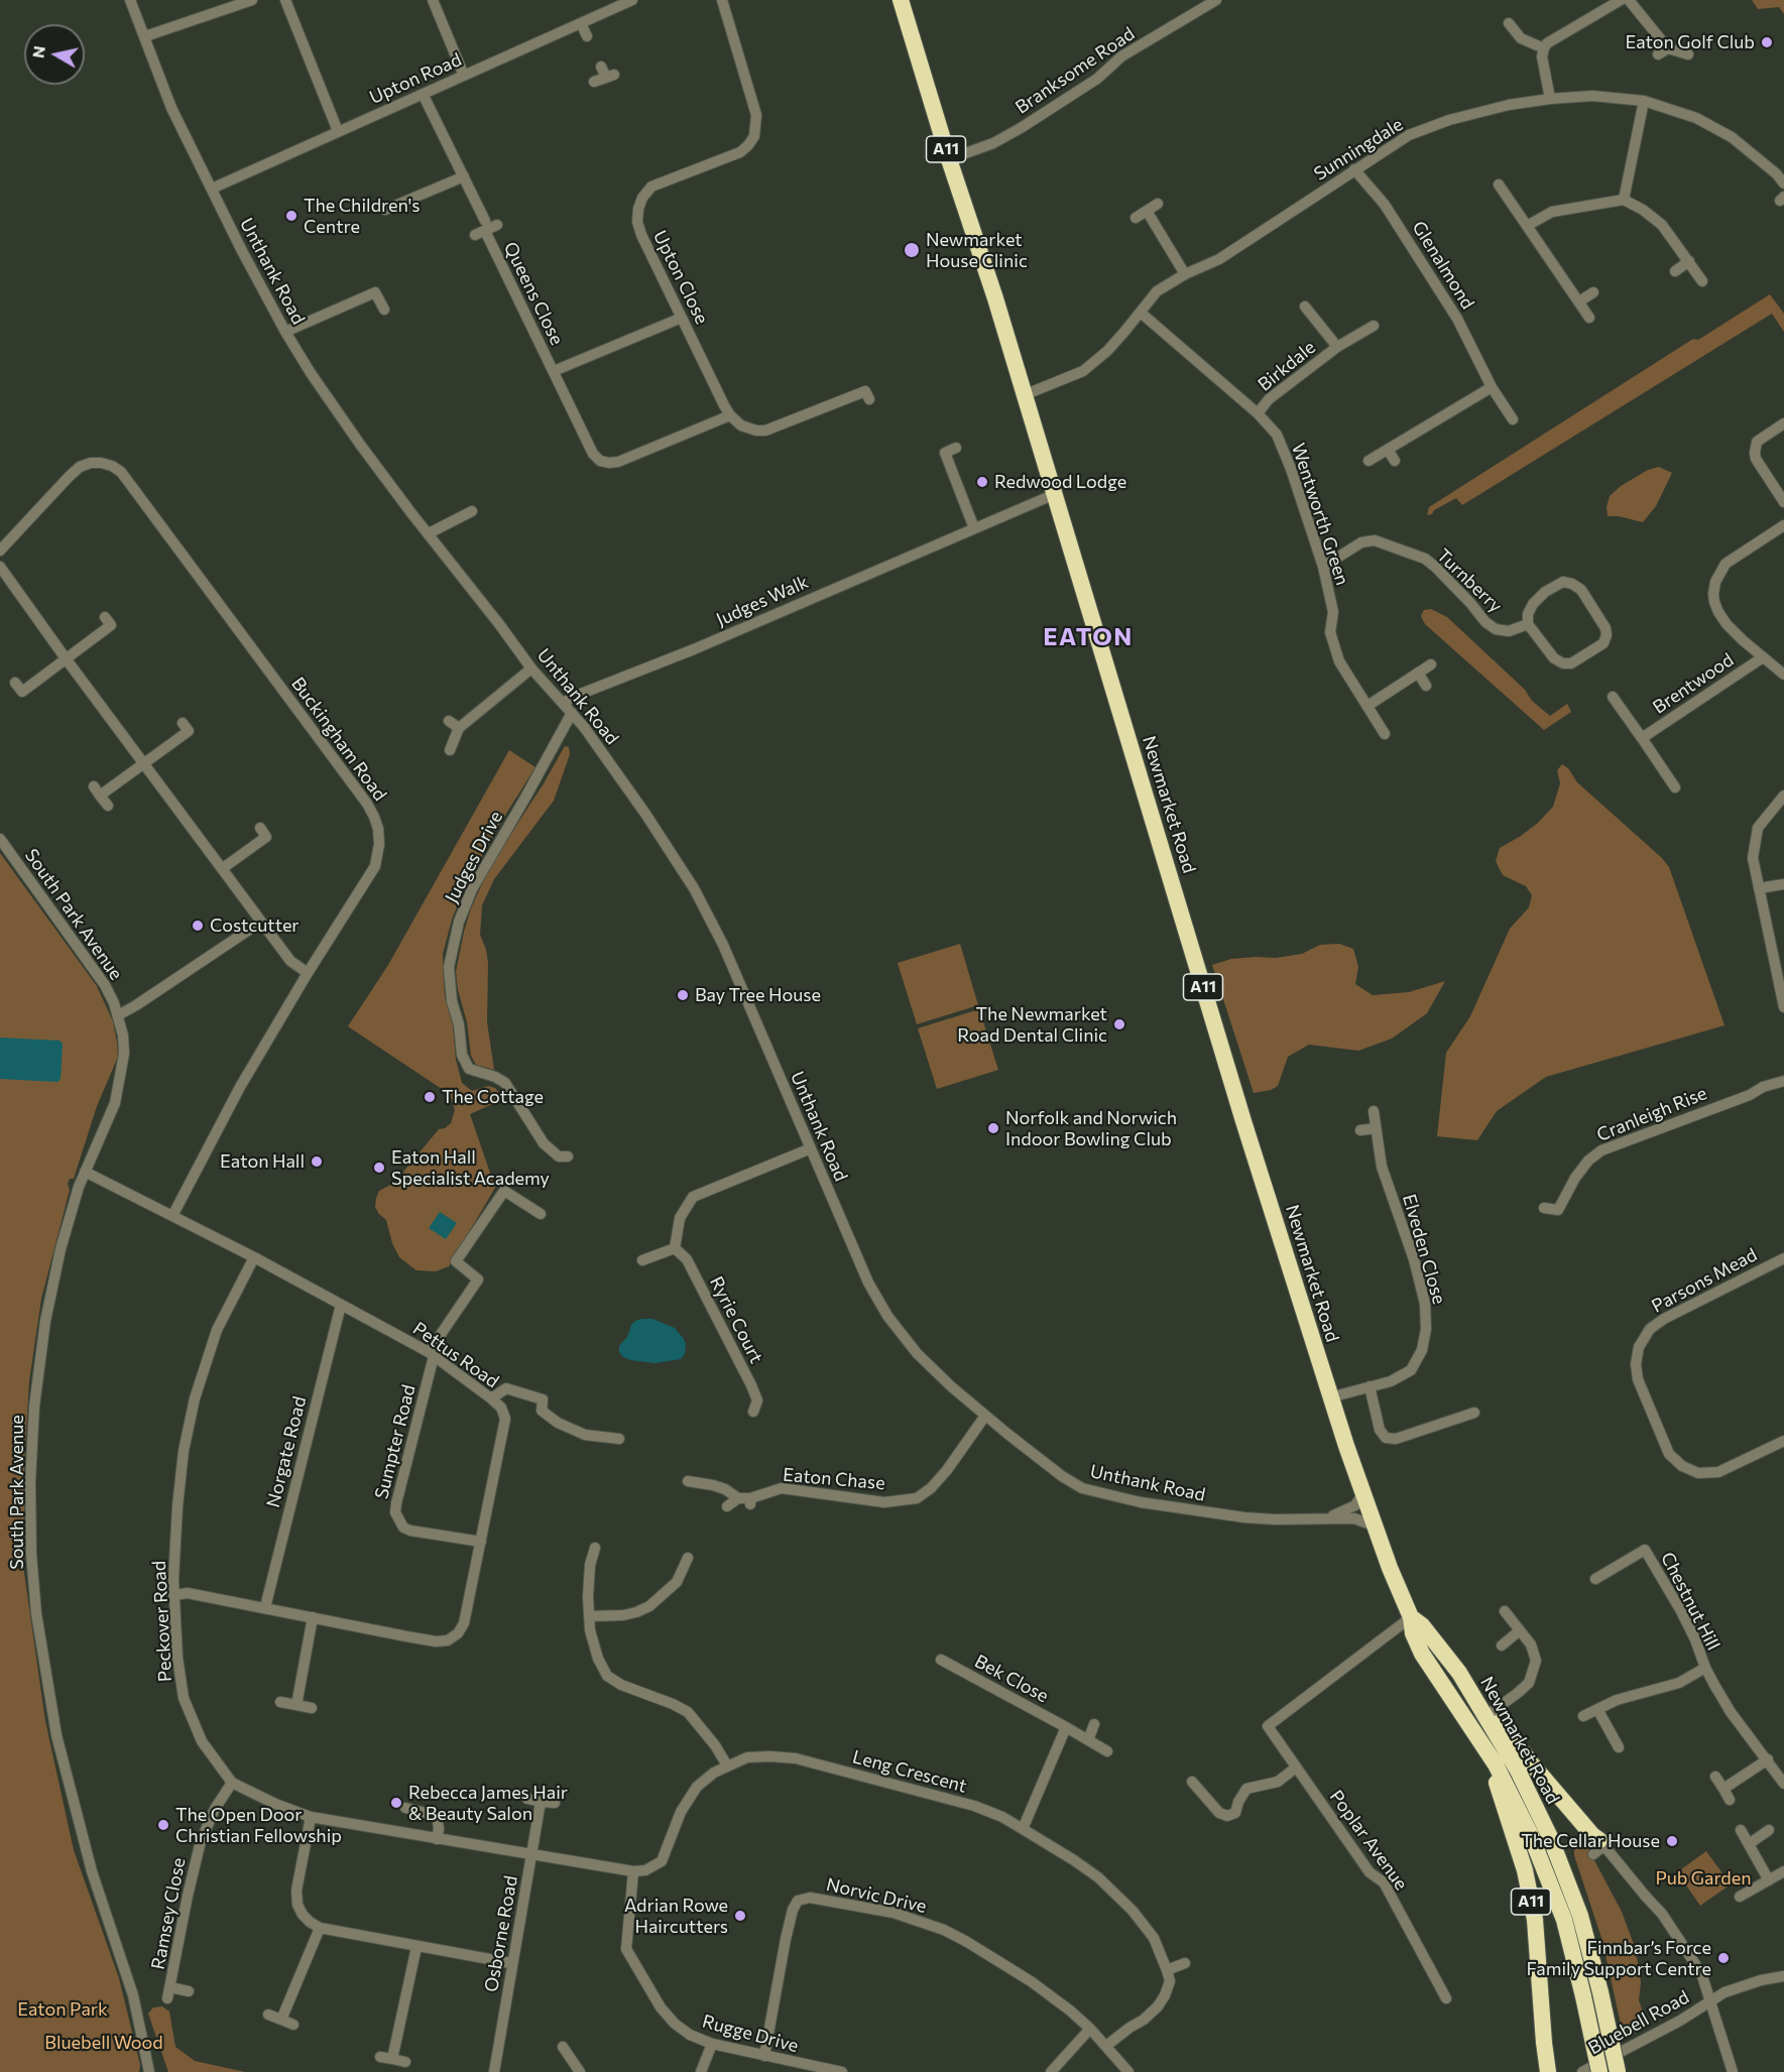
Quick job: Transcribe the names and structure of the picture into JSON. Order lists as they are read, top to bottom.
{
  "streets": {
    "highway": ["A11", "Newmarket Road"],
    "street": [
      "Branksome Road",
      "Upton Road",
      "Sunningdale",
      "Glenalmond",
      "Unthank Road",
      "Upton Close",
      "Queens Close",
      "Birkdale",
      "Wentworth Green",
      "Turnberry",
      "Judges Walk",
      "Brentwood",
      "Buckingham Road",
      "Judges Drive",
      "South Park Avenue",
      "Cranleigh Rise",
      "Elveden Close",
      "Parsons Mead",
      "Ryrie Court",
      "Pettus Road",
      "Sumpter Road",
      "Norgate Road",
      "Eaton Chase",
      "Chestnut Hill",
      "Peckover Road",
      "Bek Close",
      "Leng Crescent",
      "Poplar Avenue",
      "Norvic Drive",
      "Ramsey Close",
      "Osborne Road",
      "Bluebell Road",
      "Rugge Drive"
    ]
  },
  "crossings": [
    ["Branksome Road", "Newmarket Road"],
    ["Upton Road", "Unthank Road"],
    ["A11", "Newmarket Road"],
    ["Sunningdale", "Glenalmond"],
    ["Sunningdale", "Wentworth Green"],
    ["Sunningdale", "Newmarket Road"],
    ["Unthank Road", "Judges Walk"],
    ["Unthank Road", "Newmarket Road"],
    ["Unthank Road", "Judges Drive"],
    ["Unthank Road", "Eaton Chase"],
    ["Upton Close", "Queens Close"],
    ["Birkdale", "Wentworth Green"],
    ["Wentworth Green", "Turnberry"],
    ["Judges Walk", "Newmarket Road"],
    ["Buckingham Road", "Pettus Road"],
    ["Newmarket Road", "Elveden Close"],
    ["Newmarket Road", "Poplar Avenue"],
    ["South Park Avenue", "Pettus Road"],
    ["Pettus Road", "Sumpter Road"],
    ["Pettus Road", "Norgate Road"],
    ["Pettus Road", "Peckover Road"],
    ["Peckover Road", "Leng Crescent"],
    ["Peckover Road", "Ramsey Close"],
    ["Peckover Road", "Osborne Road"],
    ["Leng Crescent", "Norvic Drive"],
    ["Leng Crescent", "Osborne Road"],
    ["Leng Crescent", "Rugge Drive"],
    ["Norvic Drive", "Rugge Drive"]
  ],
  "districts": ["EATON"],
  "parks": ["Pub Garden", "Eaton Park", "Bluebell Wood"],
  "places": [
    "Eaton Golf Club",
    "The Children's Centre",
    "Newmarket House Clinic",
    "Redwood Lodge",
    "Costcutter",
    "Bay Tree House",
    "The Newmarket Road Dental Clinic",
    "The Cottage",
    "Norfolk and Norwich Indoor Bowling Club",
    "Eaton Hall",
    "Eaton Hall Specialist Academy",
    "Rebecca James Hair & Beauty Salon",
    "The Open Door Christian Fellowship",
    "The Cellar House",
    "Adrian Rowe Haircutters",
    "Finnbar’s Force Family Support Centre"
  ],
  "north": "left"
}
